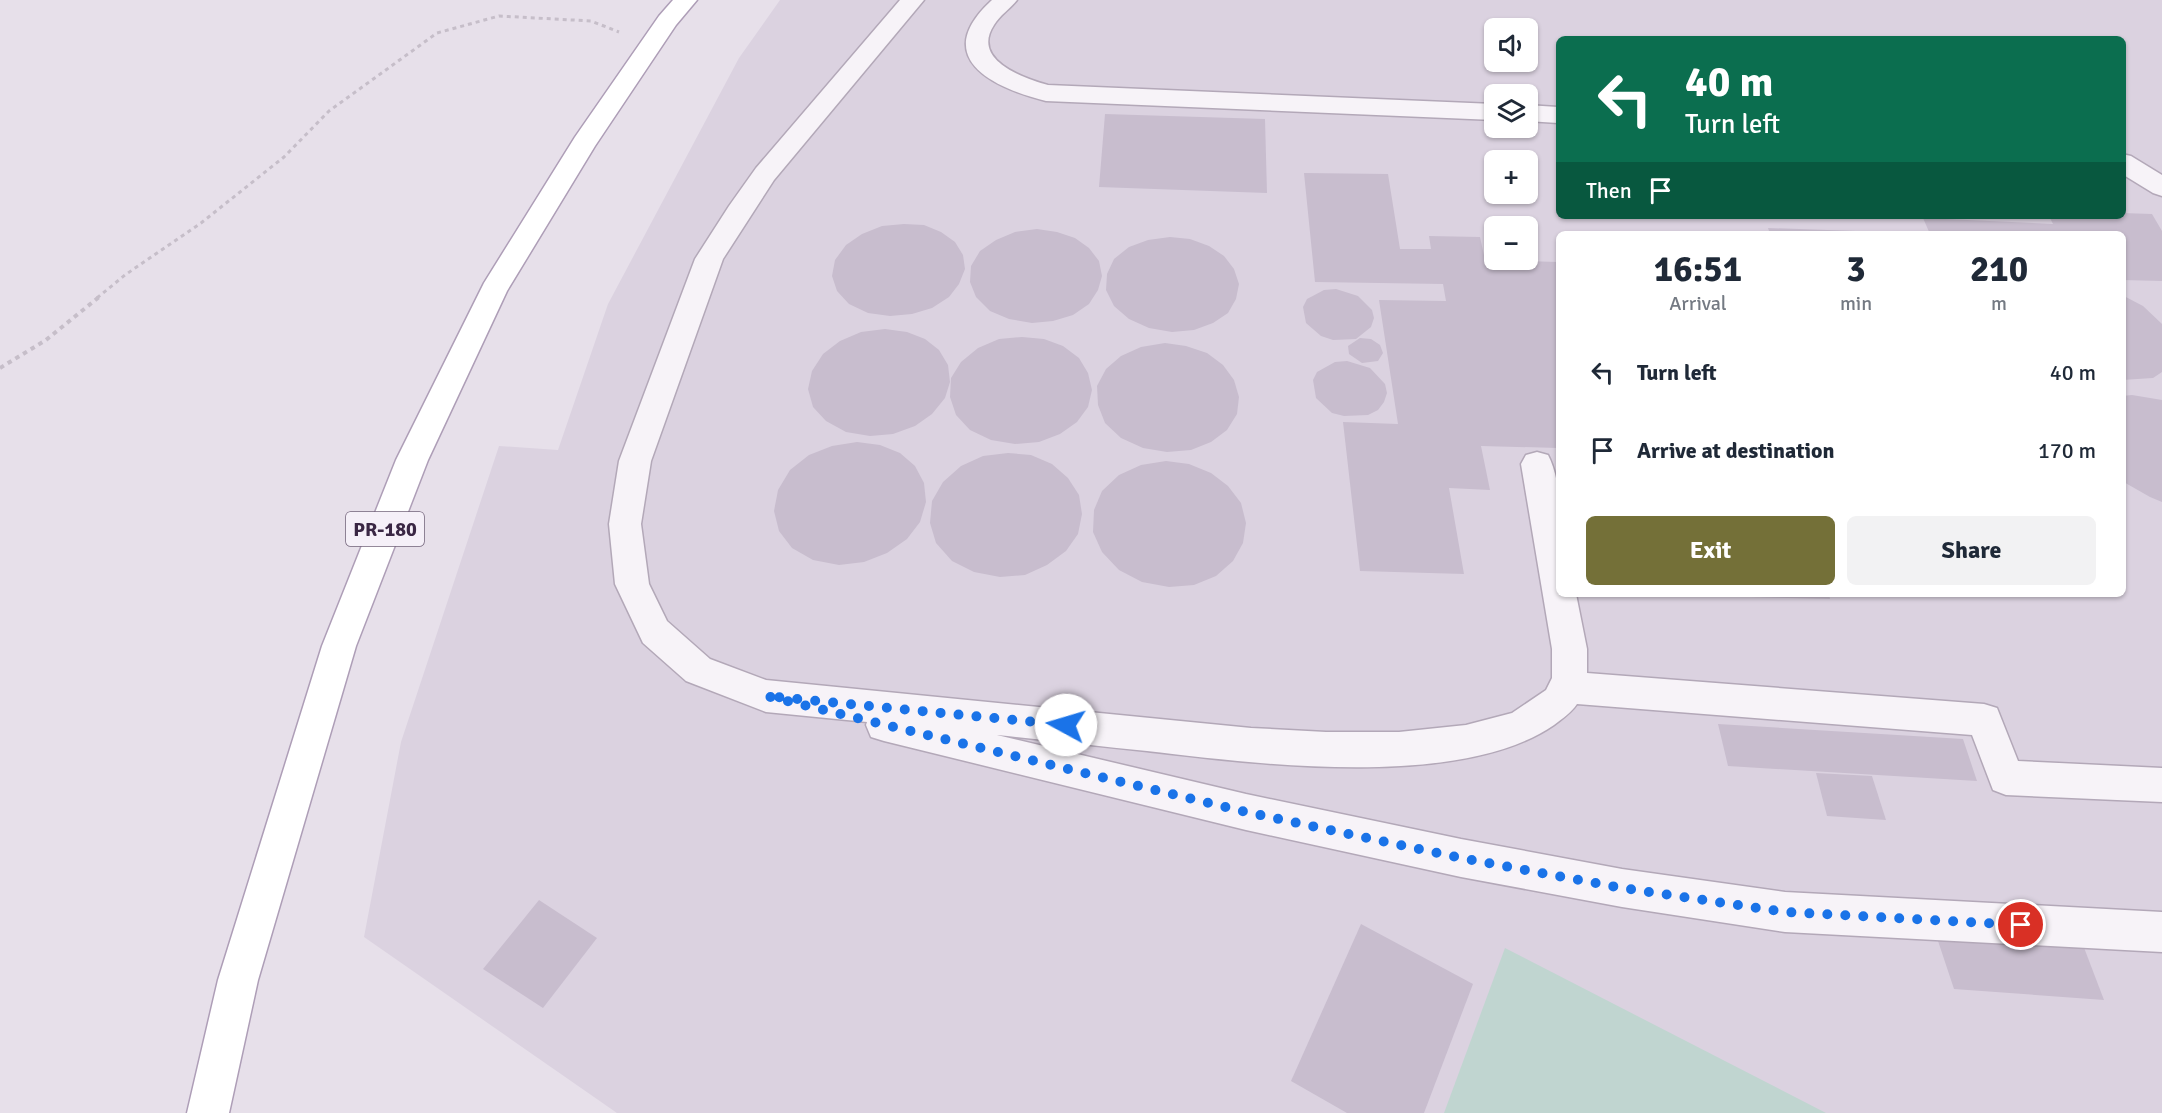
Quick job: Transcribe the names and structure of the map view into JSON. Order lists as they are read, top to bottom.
{
  "streets": {
    "main road": ["PR-180"]
  },
  "page": {
    "map_buttons": ["+", "−"],
    "turn": ["40 m", "Turn left"],
    "then": "Then",
    "eta": [
      "16:51",
      "Arrival",
      "3",
      "min",
      "210",
      "m"
    ],
    "list": [
      {
        "name": "Turn left",
        "value": "40 m"
      },
      {
        "name": "Arrive at destination",
        "value": "170 m"
      }
    ],
    "buttons": ["Exit", "Share"]
  }
}
